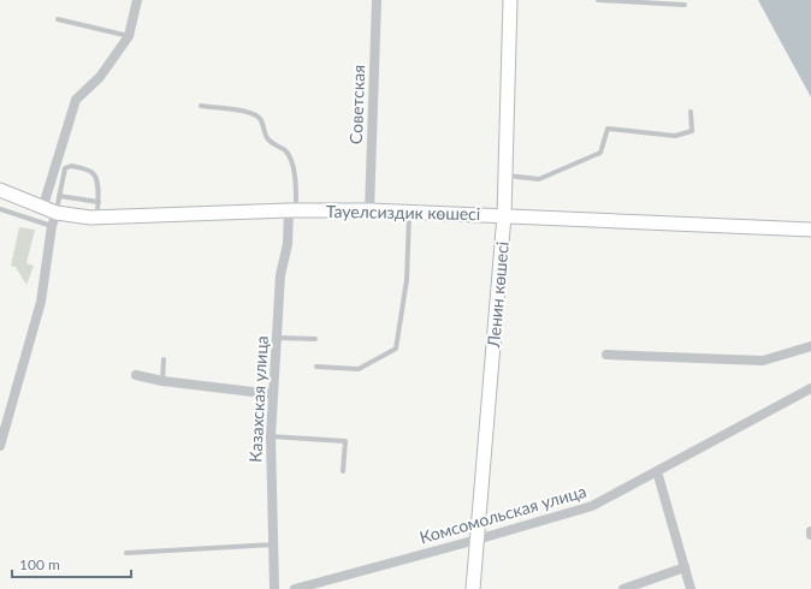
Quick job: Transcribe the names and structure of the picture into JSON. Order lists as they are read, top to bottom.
{
  "streets": {
    "street": [
      "Советская",
      "Тауелсиздик көшесі",
      "Ленин көшесі",
      "Казахская улица",
      "Комсомольская улица"
    ]
  },
  "crossings": [
    ["Советская", "Тауелсиздик көшесі"],
    ["Тауелсиздик көшесі", "Ленин көшесі"],
    ["Тауелсиздик көшесі", "Казахская улица"],
    ["Ленин көшесі", "Комсомольская улица"]
  ],
  "scale_bar": "100 m"
}
